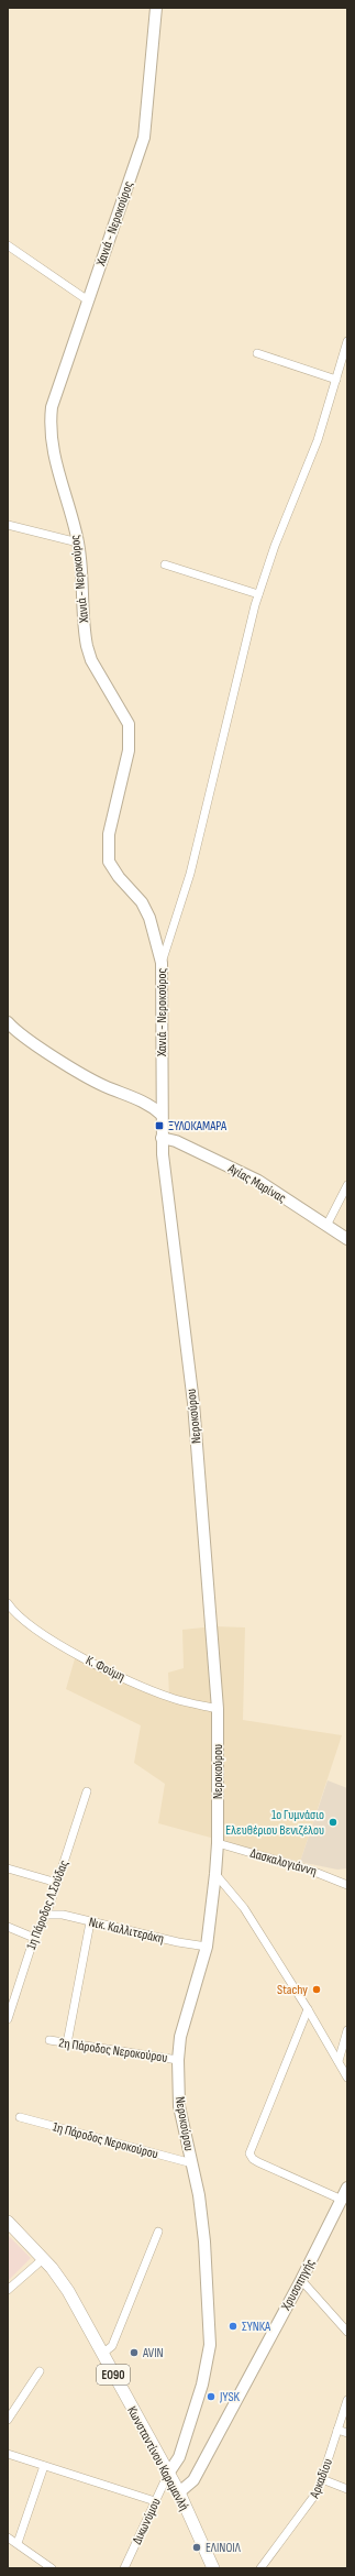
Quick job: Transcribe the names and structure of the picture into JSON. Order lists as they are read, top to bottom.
{
  "streets": {
    "main road": [
      "Χανιά - Νεροκούρος",
      "Αγίας Μαρίνας",
      "Νεροκούρου",
      "Χρυσοπηγής",
      "ΕΟ90",
      "Κωνσταντίνου Καραμανλή"
    ],
    "street": [
      "Κ. Φούμη",
      "Δασκαλογιάννη",
      "1η Πάροδος Λ.Σούδας",
      "Νικ. Καλλιτεράκη",
      "2η Πάροδος Νεροκούρου",
      "1η Πάροδος Νεροκούρου",
      "Αρκαδίου",
      "Δικωνύμου"
    ]
  },
  "crossings": [
    ["Χανιά - Νεροκούρος", "Αγίας Μαρίνας"],
    ["Χανιά - Νεροκούρος", "Νεροκούρου"],
    ["Αγίας Μαρίνας", "Νεροκούρου"],
    ["Νεροκούρου", "Κ. Φούμη"],
    ["Νεροκούρου", "Δασκαλογιάννη"],
    ["Νεροκούρου", "Νικ. Καλλιτεράκη"],
    ["Νεροκούρου", "2η Πάροδος Νεροκούρου"],
    ["Νεροκούρου", "1η Πάροδος Νεροκούρου"],
    ["Νεροκούρου", "Κωνσταντίνου Καραμανλή"],
    ["Νεροκούρου", "Δικωνύμου"],
    ["1η Πάροδος Λ.Σούδας", "Νικ. Καλλιτεράκη"],
    ["Χρυσοπηγής", "Κωνσταντίνου Καραμανλή"],
    ["Κωνσταντίνου Καραμανλή", "Δικωνύμου"]
  ],
  "places": {
    "transit": ["ΞΥΛΟΚΑΜΑΡΑ"],
    "other": [
      "1ο Γυμνάσιο Ελευθέριου Βενιζέλου",
      "Stachy",
      "ΣΥΝΚΑ",
      "AVIN",
      "JYSK",
      "ΕΛΙΝΟΙΛ"
    ]
  }
}
